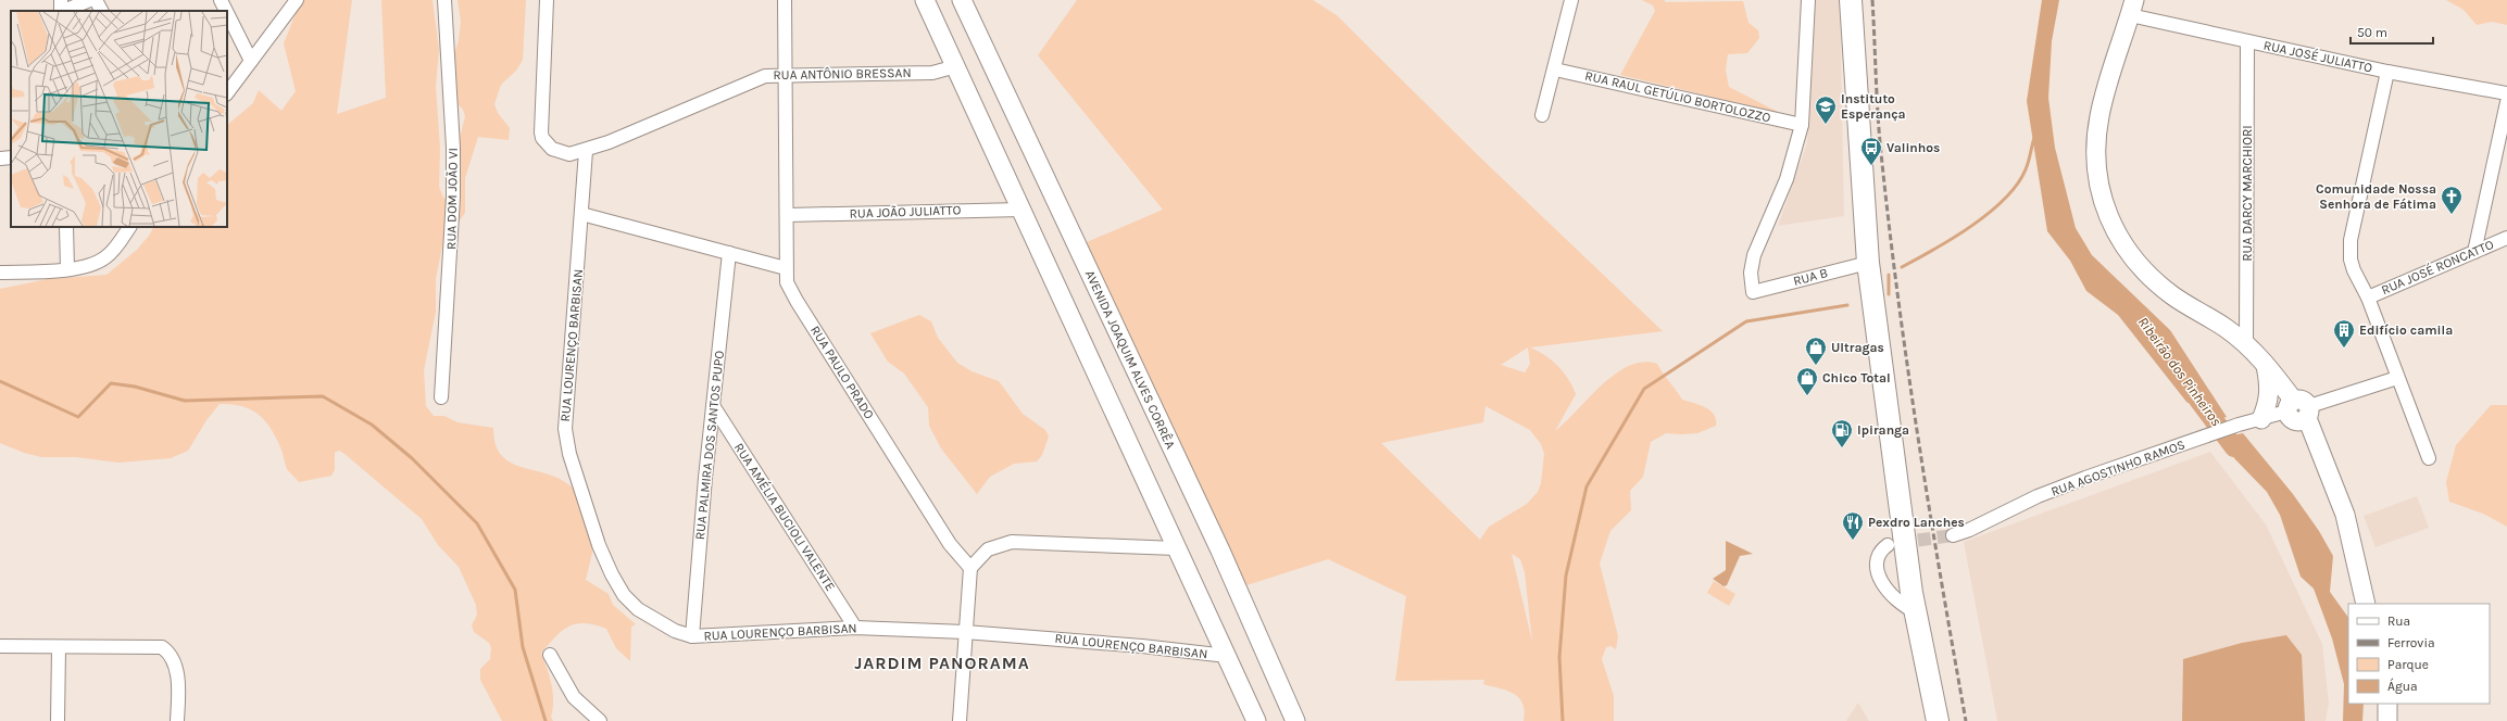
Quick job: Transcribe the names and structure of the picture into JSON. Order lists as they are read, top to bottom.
{
  "streets": {
    "main road": ["AVENIDA JOAQUIM ALVES CORRÊA"],
    "street": [
      "RUA JOSÉ JULIATTO",
      "RUA ANTÔNIO BRESSAN",
      "RUA RAUL GETÚLIO BORTOLOZZO",
      "RUA DARCY MARCHIORI",
      "RUA DOM JOÃO VI",
      "RUA JOÃO JULIATTO",
      "RUA JOSÉ RONCATTO",
      "RUA B",
      "RUA LOURENÇO BARBISAN",
      "RUA PAULO PRADO",
      "RUA PALMIRA DOS SANTOS PUPO",
      "RUA AGOSTINHO RAMOS",
      "RUA AMÉLIA BUCIOLI VALENTE"
    ]
  },
  "crossings": [
    ["RUA JOSÉ JULIATTO", "RUA DARCY MARCHIORI"],
    ["RUA ANTÔNIO BRESSAN", "RUA LOURENÇO BARBISAN"],
    ["RUA ANTÔNIO BRESSAN", "RUA PAULO PRADO"],
    ["RUA RAUL GETÚLIO BORTOLOZZO", "RUA B"],
    ["RUA JOÃO JULIATTO", "RUA PAULO PRADO"],
    ["RUA LOURENÇO BARBISAN", "RUA PALMIRA DOS SANTOS PUPO"],
    ["RUA LOURENÇO BARBISAN", "RUA AMÉLIA BUCIOLI VALENTE"],
    ["RUA PALMIRA DOS SANTOS PUPO", "RUA AMÉLIA BUCIOLI VALENTE"]
  ],
  "districts": ["JARDIM PANORAMA"],
  "water": ["Ribeirão dos Pinheiros"],
  "places": {
    "school or university": ["Instituto Esperança"],
    "bus stop": ["Valinhos"],
    "church": ["Comunidade Nossa Senhora de Fátima"],
    "building": ["Edifício camila"],
    "shop": ["Ultragas", "Chico Total"],
    "fuel station": ["Ipiranga"],
    "restaurant": ["Pexdro Lanches"]
  },
  "legend": [
    "Rua",
    "Ferrovia",
    "Parque",
    "Água"
  ],
  "scale_bar": "50 m"
}
